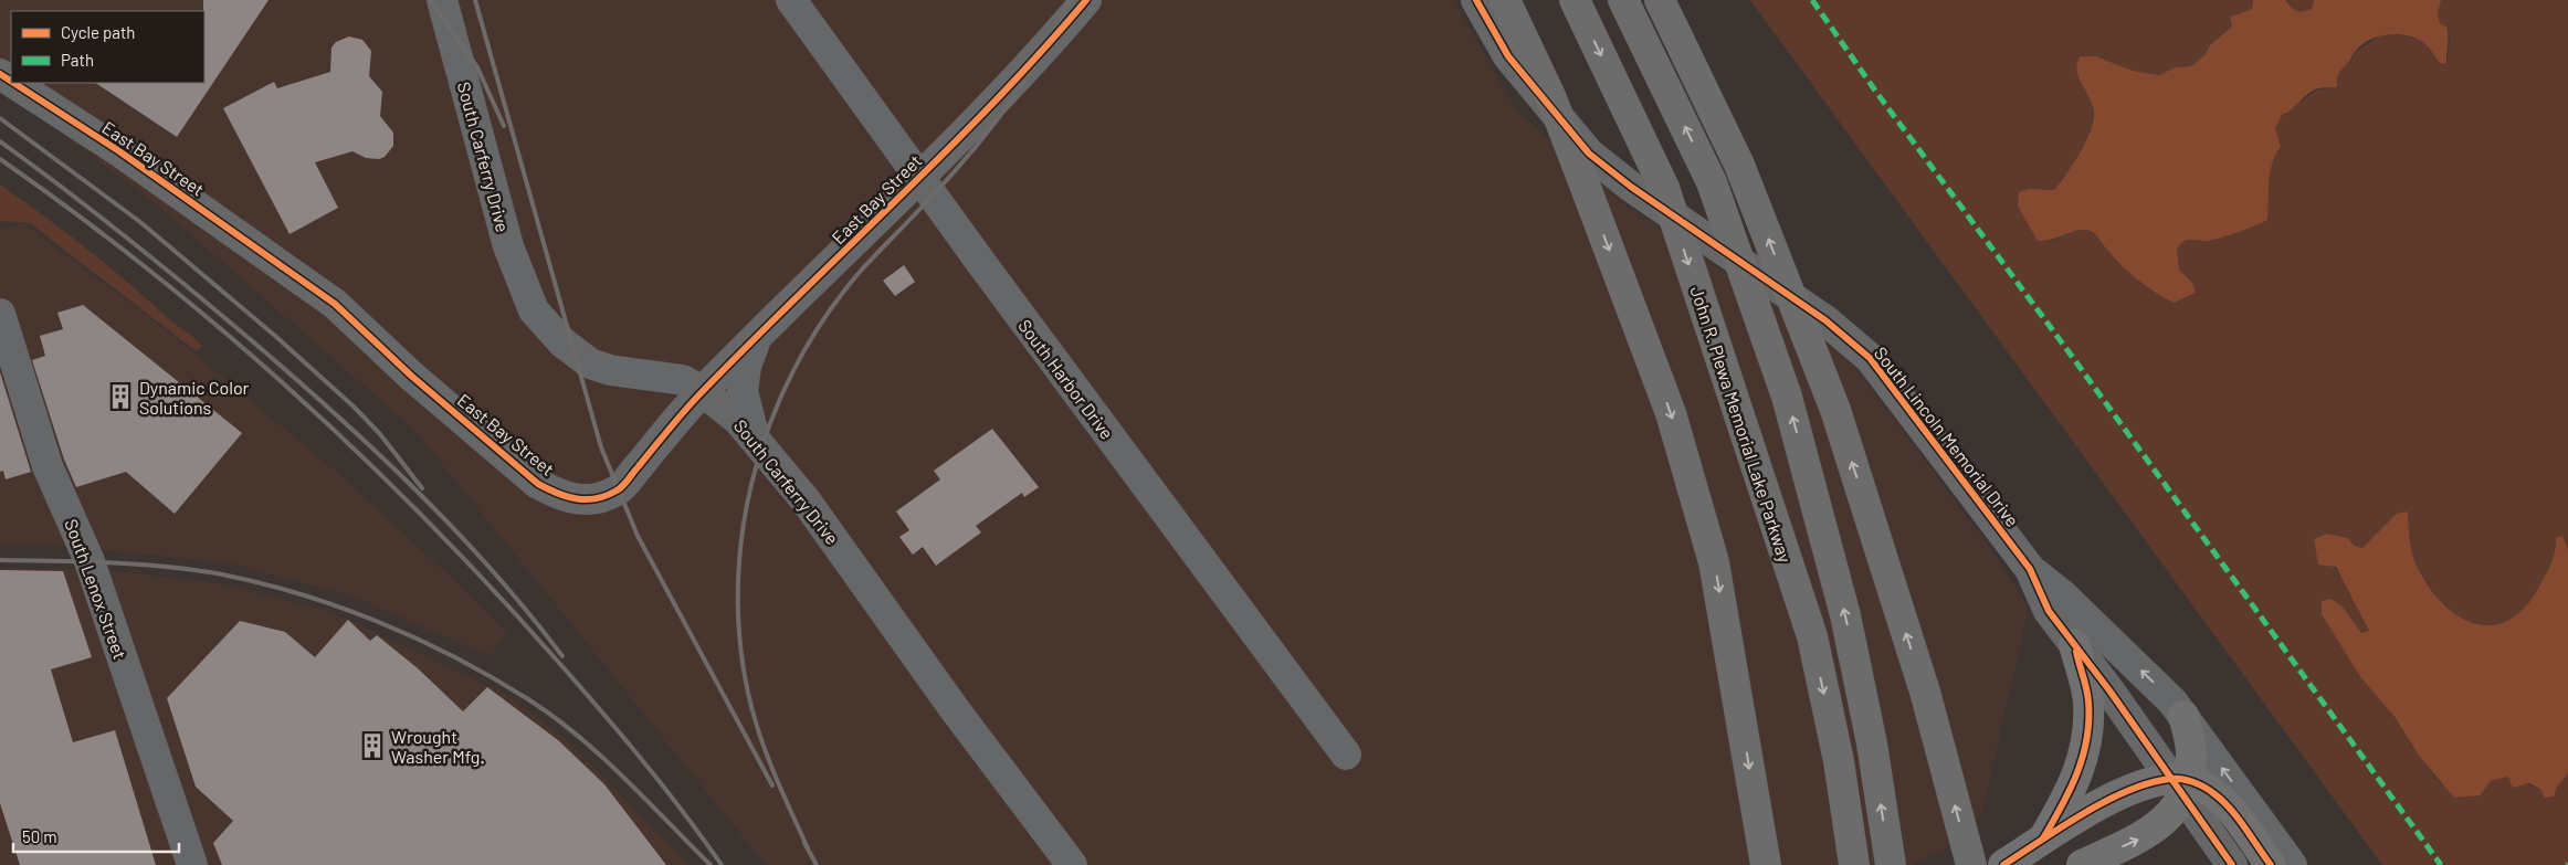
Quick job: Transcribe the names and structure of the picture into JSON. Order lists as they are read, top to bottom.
{
  "streets": {
    "highway": ["John R. Plewa Memorial Lake Parkway"],
    "street": [
      "South Carferry Drive",
      "East Bay Street",
      "South Harbor Drive",
      "South Lincoln Memorial Drive",
      "South Lenox Street"
    ]
  },
  "crossings": [
    ["South Carferry Drive", "East Bay Street"],
    ["East Bay Street", "South Harbor Drive"]
  ],
  "places": {
    "building": ["Dynamic Color Solutions", "Wrought Washer Mfg."]
  },
  "legend": ["Cycle path", "Path"],
  "scale_bar": "50 m"
}
